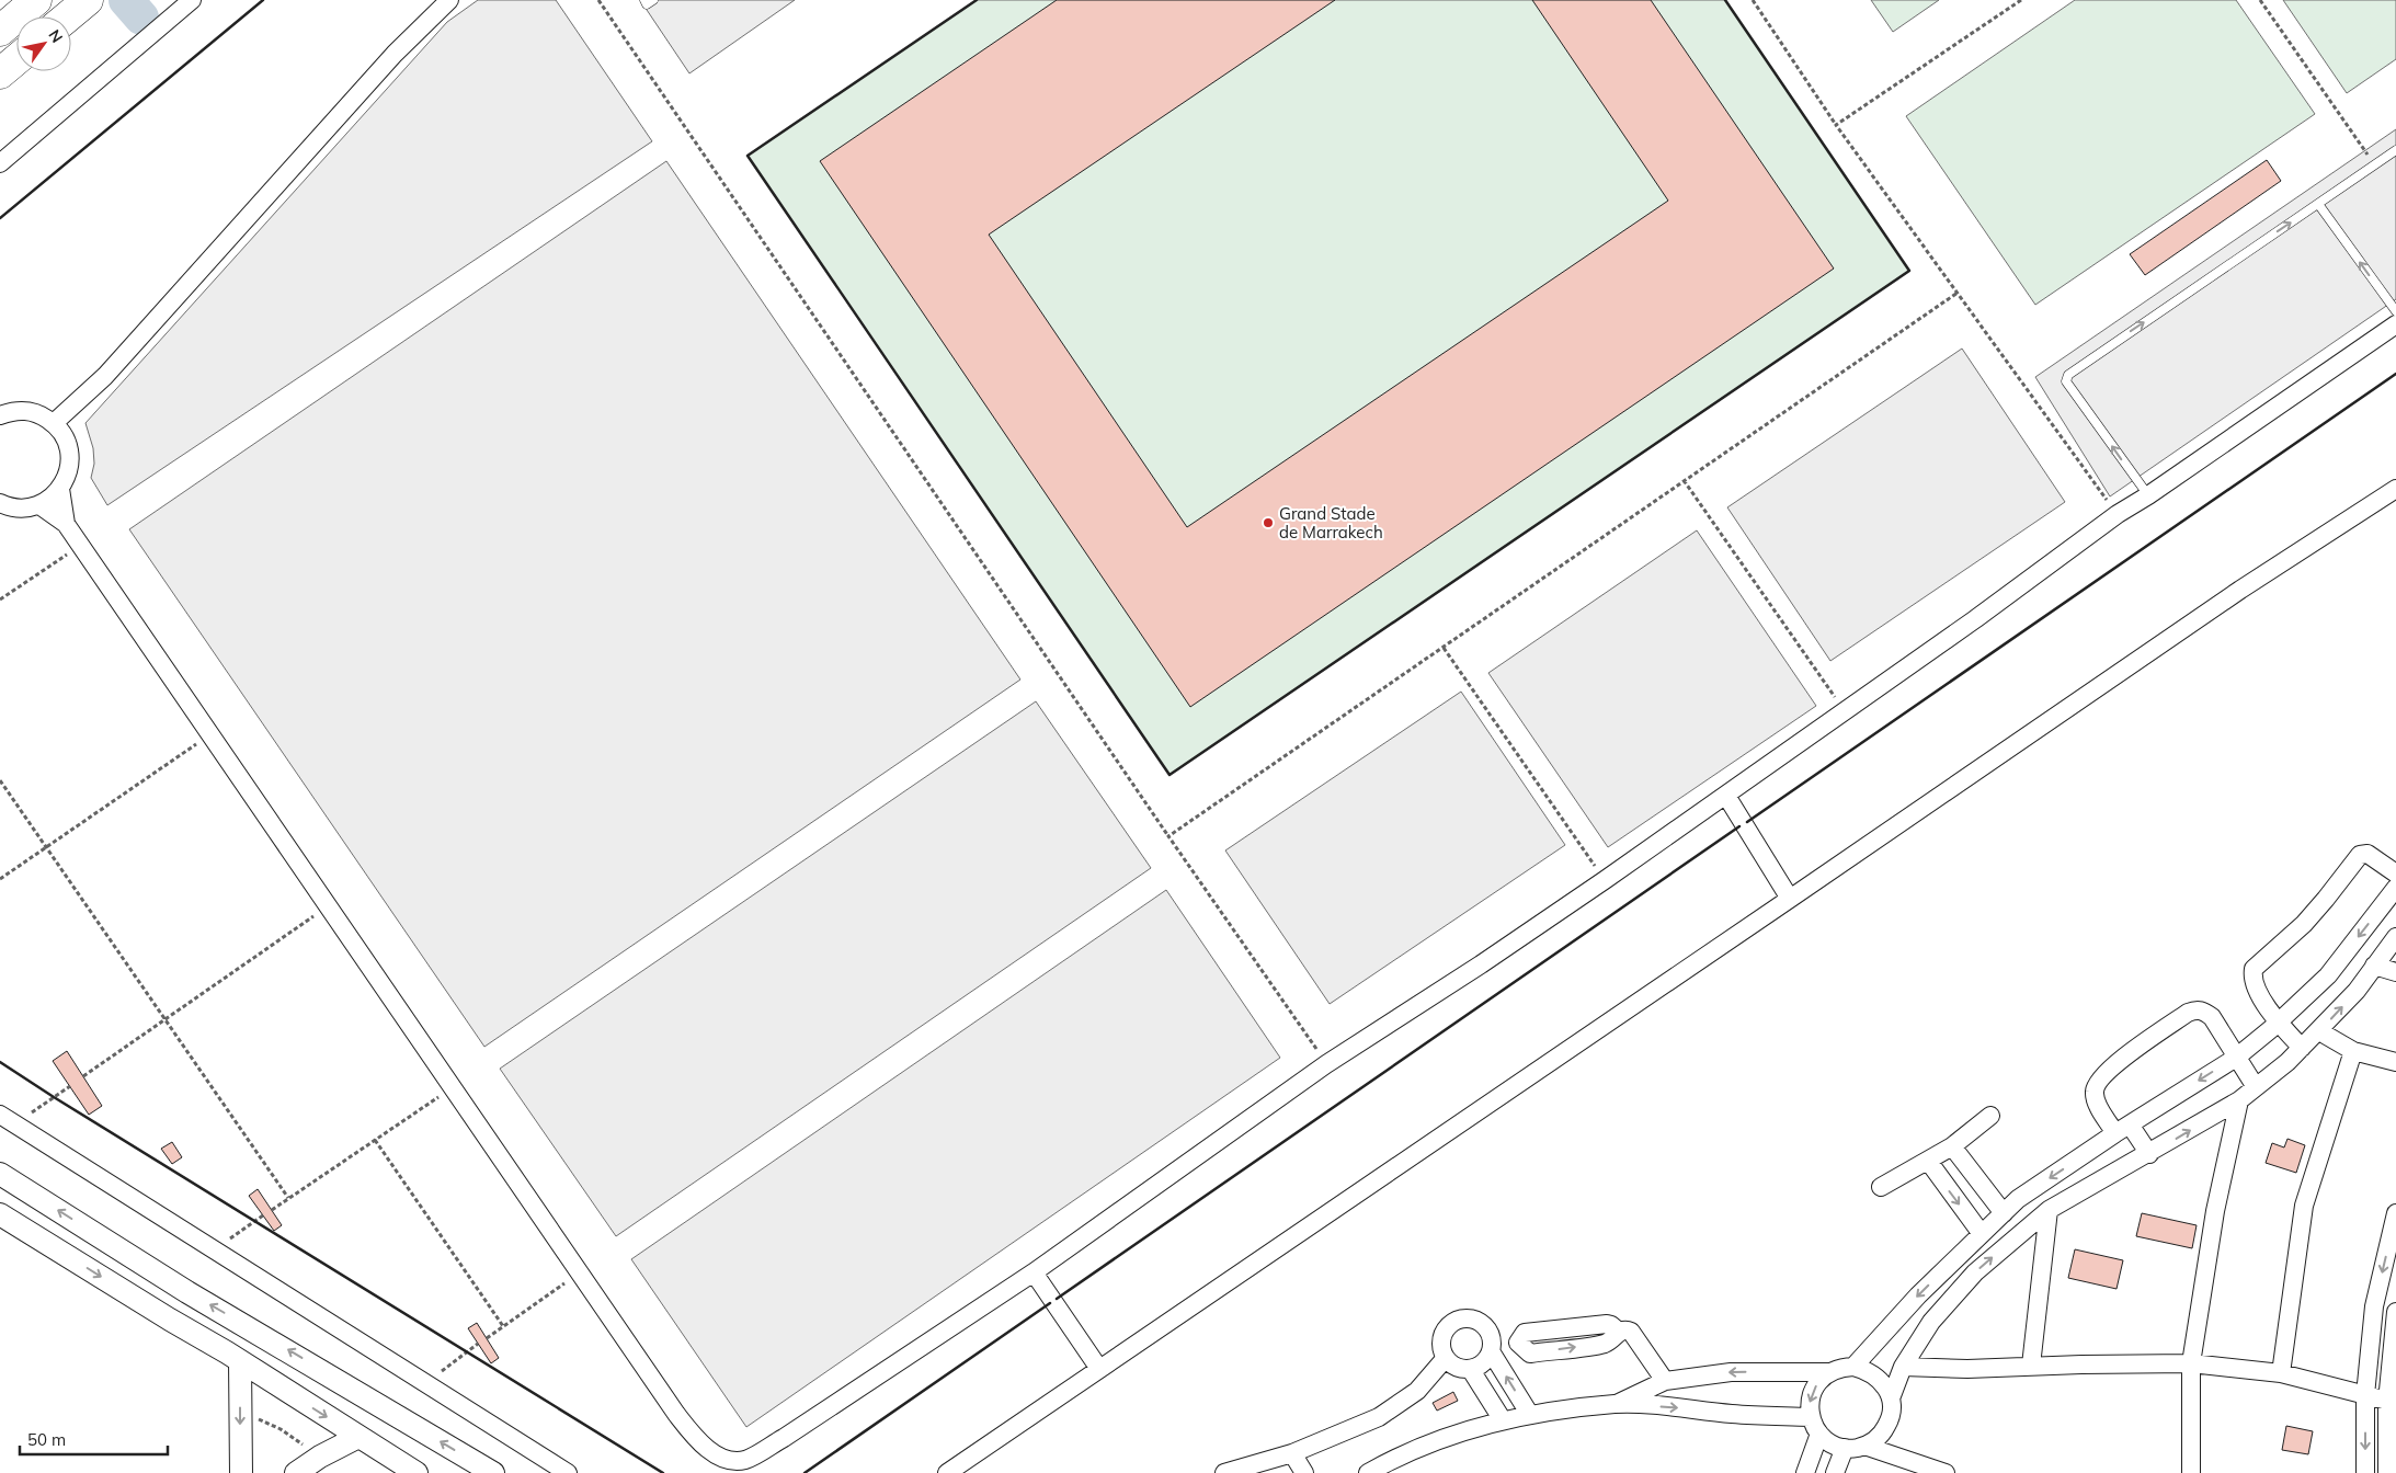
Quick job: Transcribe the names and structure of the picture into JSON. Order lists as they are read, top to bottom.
{
  "places": ["Grand Stade de Marrakech"],
  "scale_bar": "50 m",
  "north": "top right"
}
